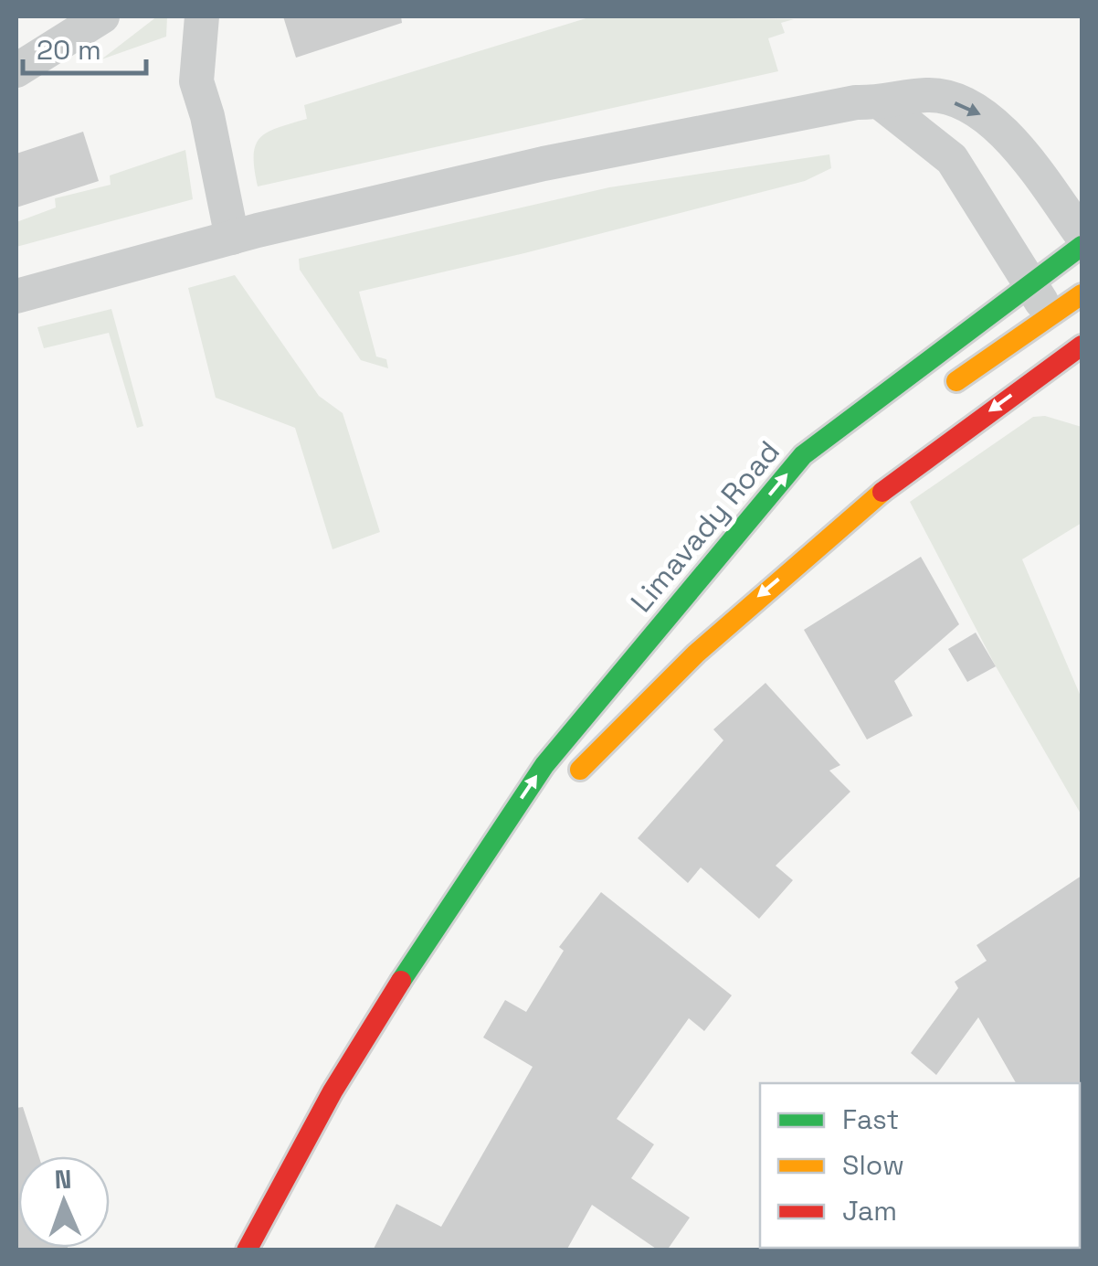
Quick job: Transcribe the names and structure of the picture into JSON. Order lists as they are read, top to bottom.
{
  "streets": {
    "highway": ["Limavady Road"]
  },
  "legend": ["Fast", "Slow", "Jam"],
  "scale_bar": "20 m",
  "north": "top"
}
